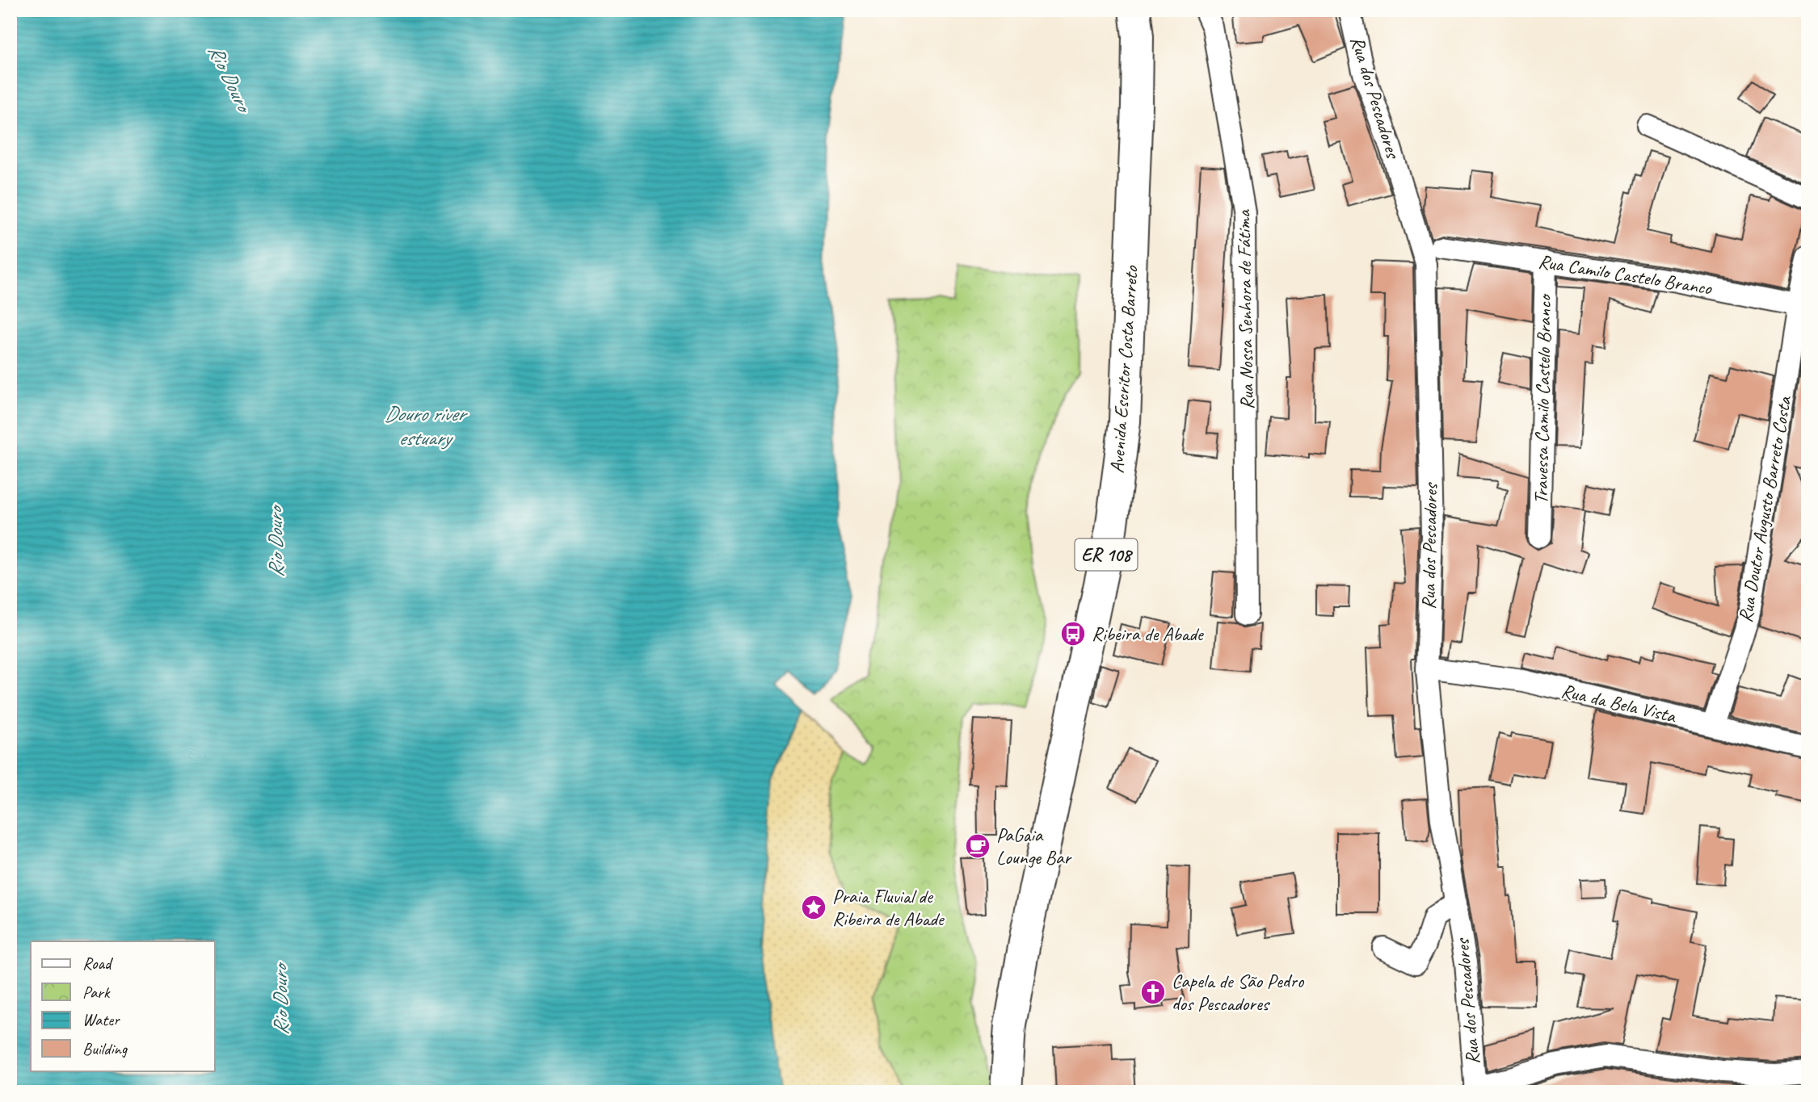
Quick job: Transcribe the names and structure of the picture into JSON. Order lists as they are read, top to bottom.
{
  "streets": {
    "main road": ["Avenida Escritor Costa Barreto", "ER 108"],
    "street": [
      "Rua dos Pescadores",
      "Rua Camilo Castelo Branco",
      "Rua Nossa Senhora de Fátima",
      "Travessa Camilo Castelo Branco",
      "Rua Doutor Augusto Barreto Costa",
      "Rua da Bela Vista"
    ]
  },
  "crossings": [
    ["Rua dos Pescadores", "Rua da Bela Vista"],
    ["Rua Camilo Castelo Branco", "Travessa Camilo Castelo Branco"],
    ["Rua Camilo Castelo Branco", "Rua Doutor Augusto Barreto Costa"],
    ["Rua Doutor Augusto Barreto Costa", "Rua da Bela Vista"]
  ],
  "water": ["Rio Douro", "Douro river estuary"],
  "places": {
    "bus stop": ["Ribeira de Abade"],
    "cafe": ["PaGaia Lounge Bar"],
    "place": ["Praia Fluvial de Ribeira de Abade"],
    "church": ["Capela de São Pedro dos Pescadores"]
  },
  "legend": [
    "Road",
    "Park",
    "Water",
    "Building"
  ]
}
